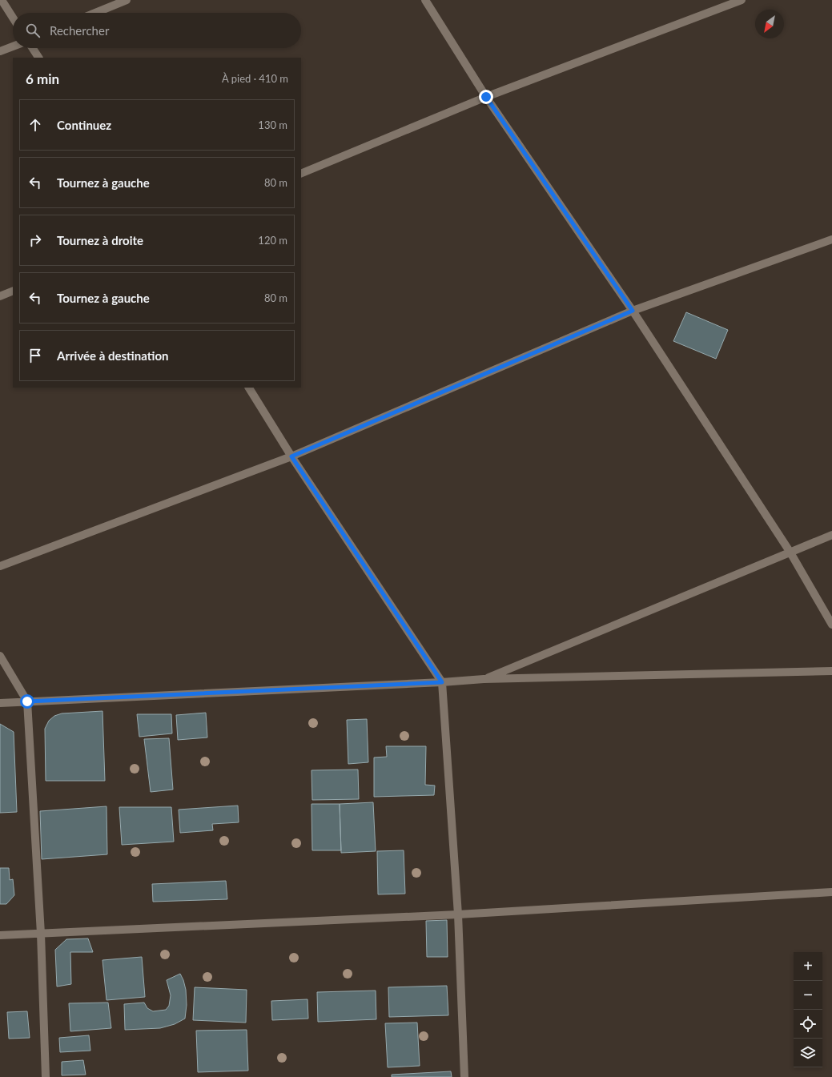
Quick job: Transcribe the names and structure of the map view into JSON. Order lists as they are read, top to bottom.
{
  "north": "bottom left",
  "page": {
    "search": "Rechercher",
    "heading": ["6 min", "À pied · 410 m"],
    "list": [
      ["Continuez", "130 m"],
      ["Tournez à gauche", "80 m"],
      ["Tournez à droite", "120 m"],
      ["Tournez à gauche", "80 m"],
      "Arrivée à destination"
    ],
    "map_buttons": ["+", "−"]
  }
}
